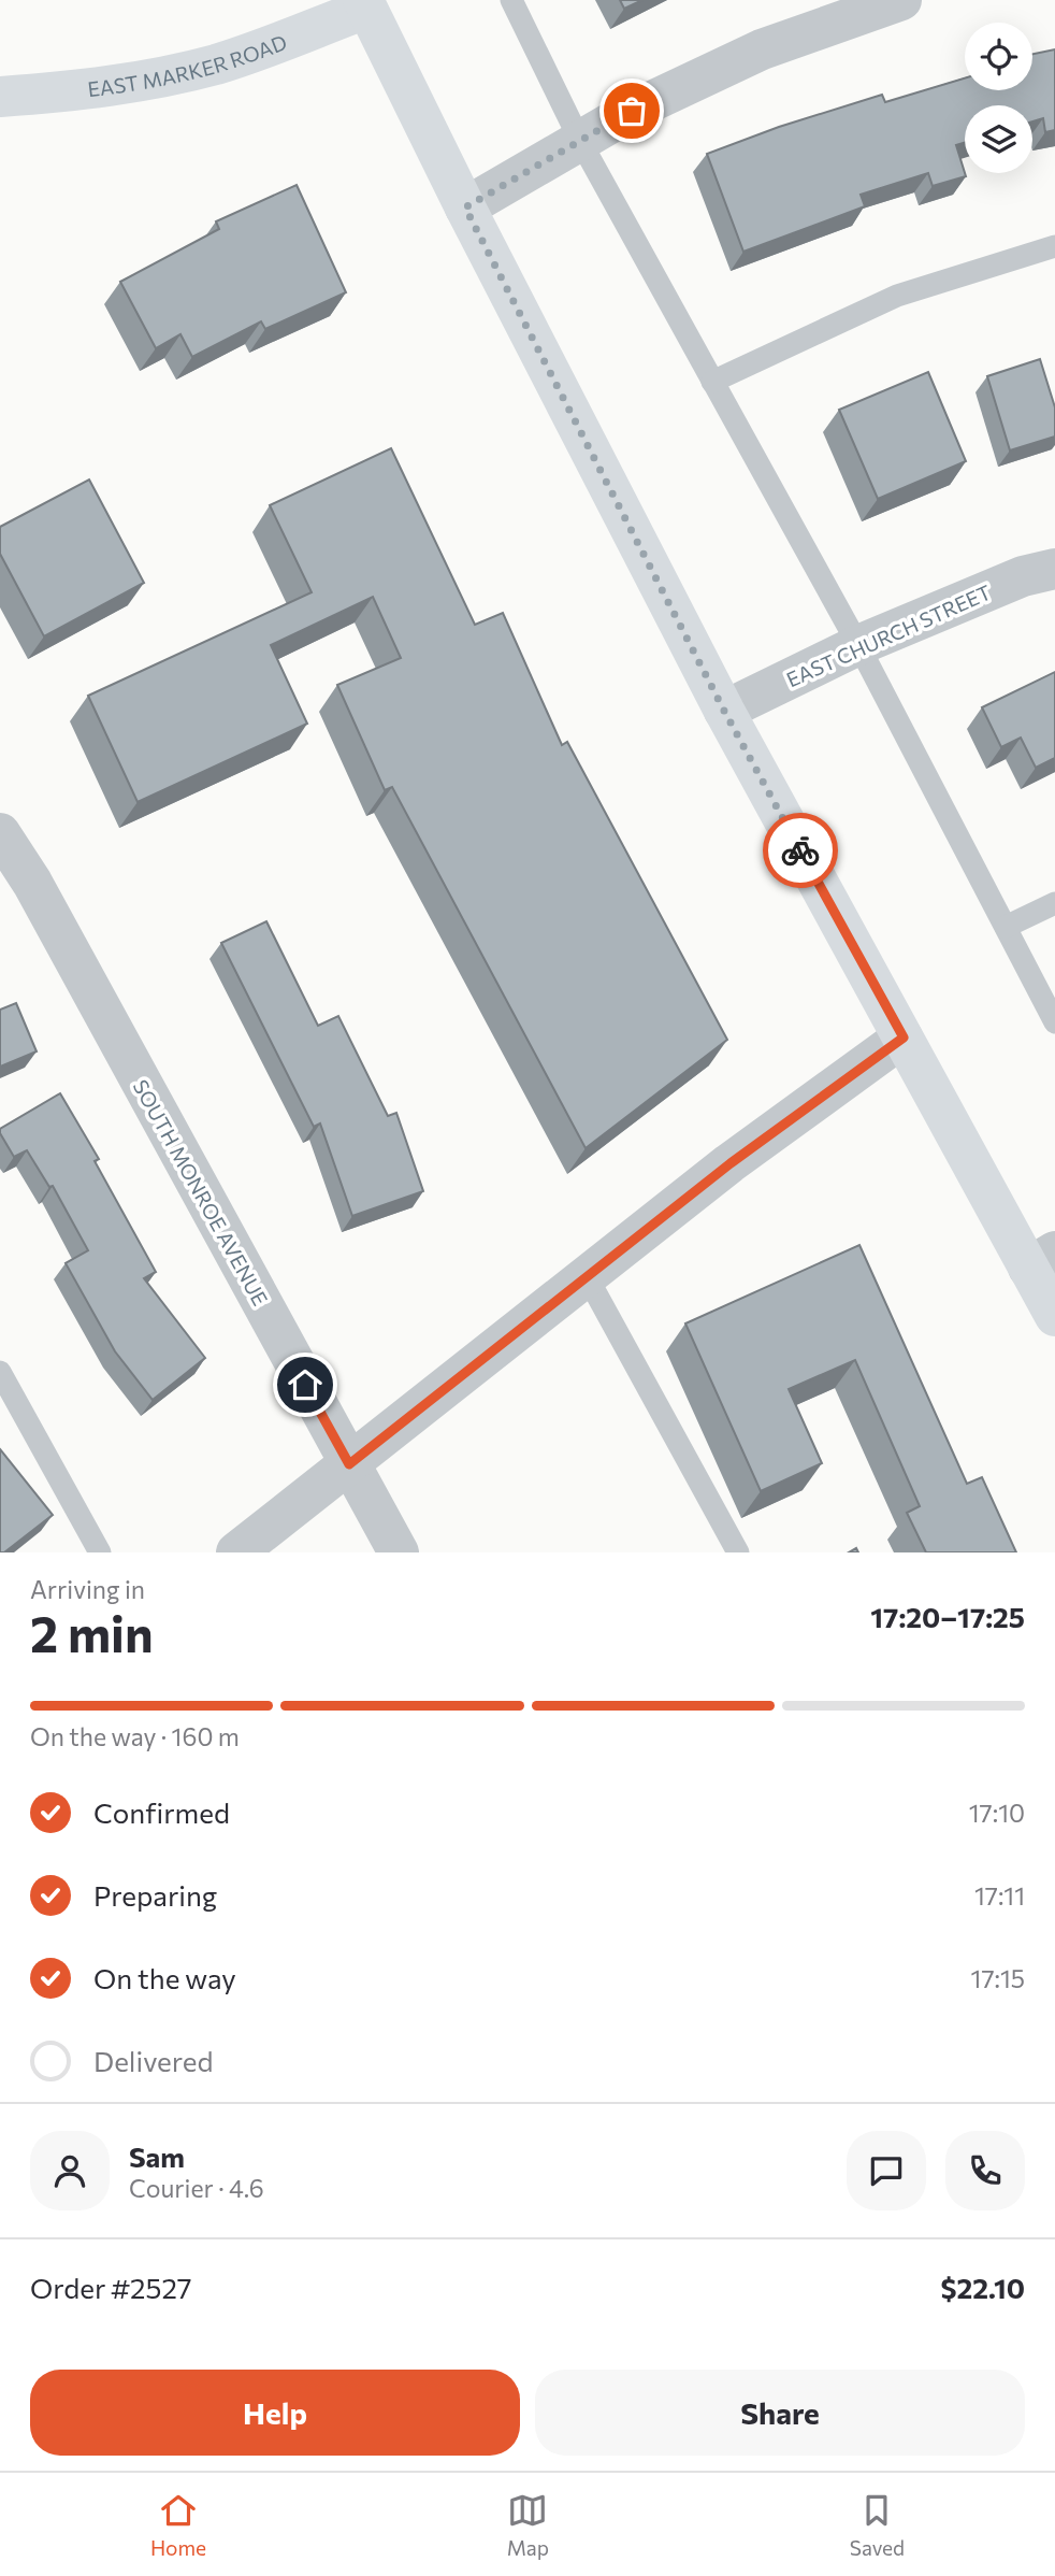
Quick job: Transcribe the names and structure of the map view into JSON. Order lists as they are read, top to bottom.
{
  "streets": {
    "main road": ["EAST MARKER ROAD"],
    "street": ["EAST CHURCH STREET", "SOUTH MONROE AVENUE"]
  },
  "page": {
    "heading": ["2 min", "Arriving in", "17:20–17:25"],
    "panel": [
      "Sam",
      "Courier · 4.6",
      "Order #2527",
      "$22.10"
    ],
    "bar": "On the way · 160 m",
    "list": [
      ["Confirmed", "17:10"],
      ["Preparing", "17:11"],
      ["On the way", "17:15"],
      "Delivered"
    ],
    "buttons": ["Help", "Share"],
    "tabs": ["Home", "Map", "Saved"]
  }
}
